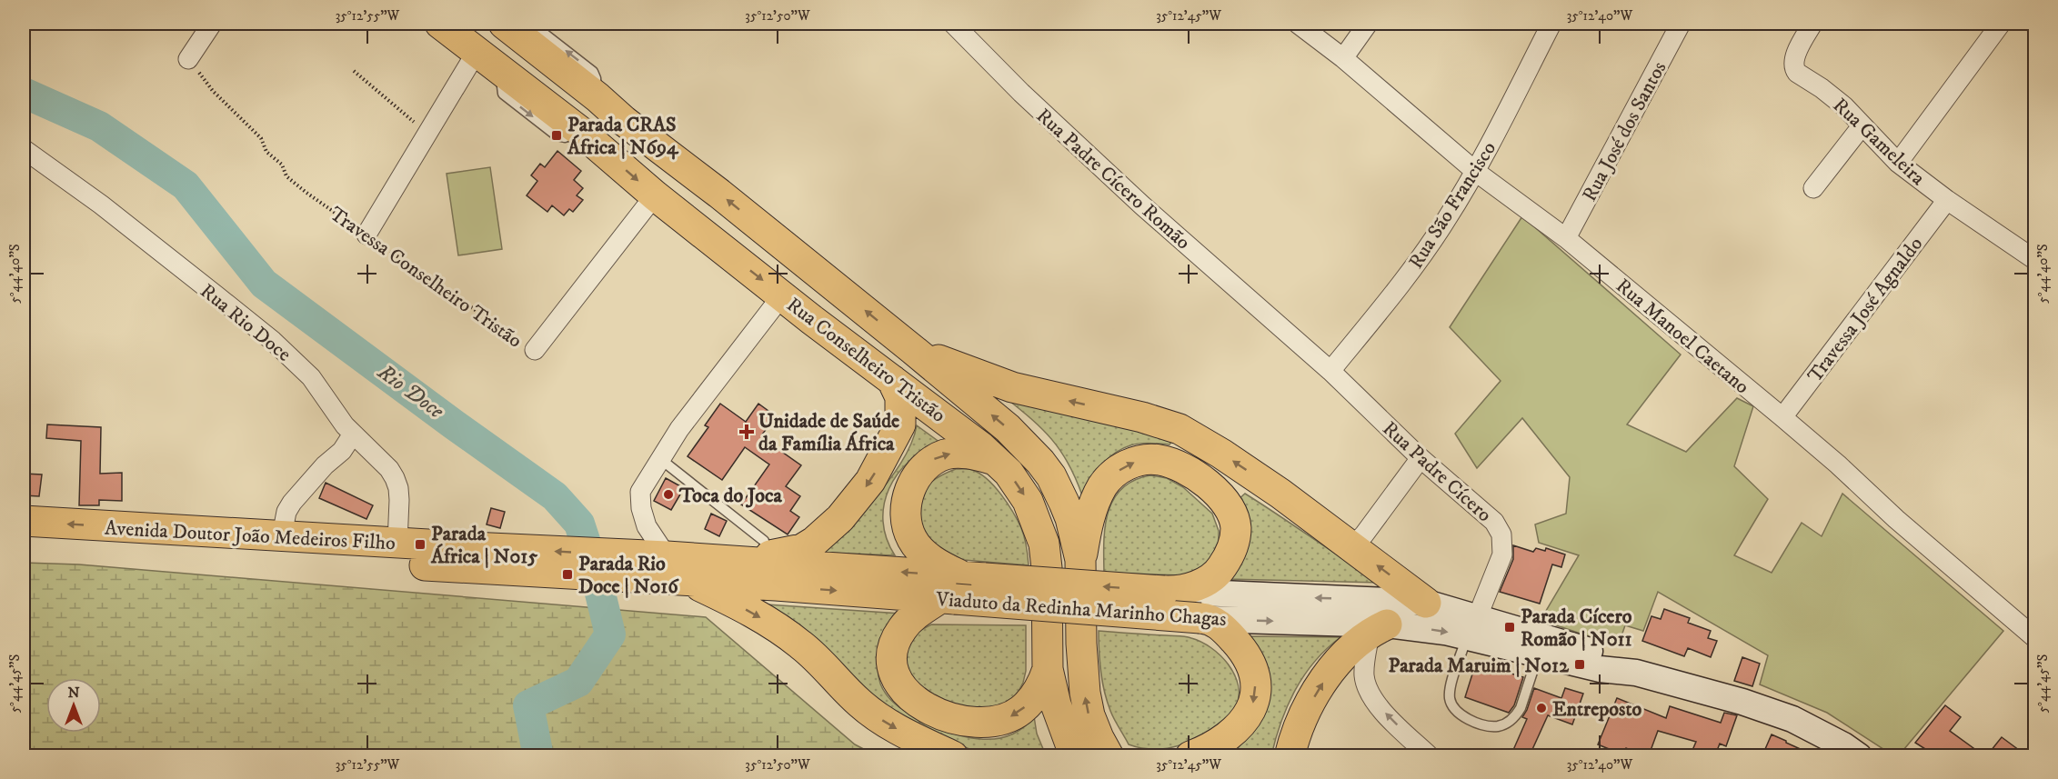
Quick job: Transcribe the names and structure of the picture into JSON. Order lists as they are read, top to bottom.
{
  "streets": {
    "main road": ["Rua Conselheiro Tristão", "Avenida Doutor João Medeiros Filho", "Viaduto da Redinha Marinho Chagas"],
    "street": [
      "Rua José dos Santos",
      "Rua Gameleira",
      "Rua Padre Cícero Romão",
      "Rua São Francisco",
      "Travessa Conselheiro Tristão",
      "Travessa José Agnaldo",
      "Rua Rio Doce",
      "Rua Manoel Caetano",
      "Rua Padre Cícero"
    ]
  },
  "crossings": [
    ["Rua José dos Santos", "Rua Manoel Caetano"],
    ["Rua Gameleira", "Travessa José Agnaldo"],
    ["Rua Padre Cícero Romão", "Rua São Francisco"],
    ["Rua Padre Cícero Romão", "Rua Padre Cícero"],
    ["Rua São Francisco", "Rua Manoel Caetano"],
    ["Rua São Francisco", "Rua Padre Cícero"],
    ["Travessa Conselheiro Tristão", "Rua Conselheiro Tristão"],
    ["Travessa José Agnaldo", "Rua Manoel Caetano"],
    ["Rua Rio Doce", "Avenida Doutor João Medeiros Filho"],
    ["Avenida Doutor João Medeiros Filho", "Viaduto da Redinha Marinho Chagas"]
  ],
  "water": ["Rio Doce"],
  "places": {
    "transit": [
      "Parada CRAS África | N694",
      "Parada África | N015",
      "Parada Rio Doce | N016",
      "Parada Cícero Romão | N011",
      "Parada Maruim | N012"
    ],
    "health": ["Unidade de Saúde da Família África"],
    "other": ["Toca do Joca", "Entreposto"]
  },
  "north": "top",
  "coordinates": [
    "35°12'55\"W",
    "35°12'50\"W",
    "35°12'45\"W",
    "35°12'40\"W",
    "5°44'40\"S",
    "5°44'45\"S"
  ]
}
